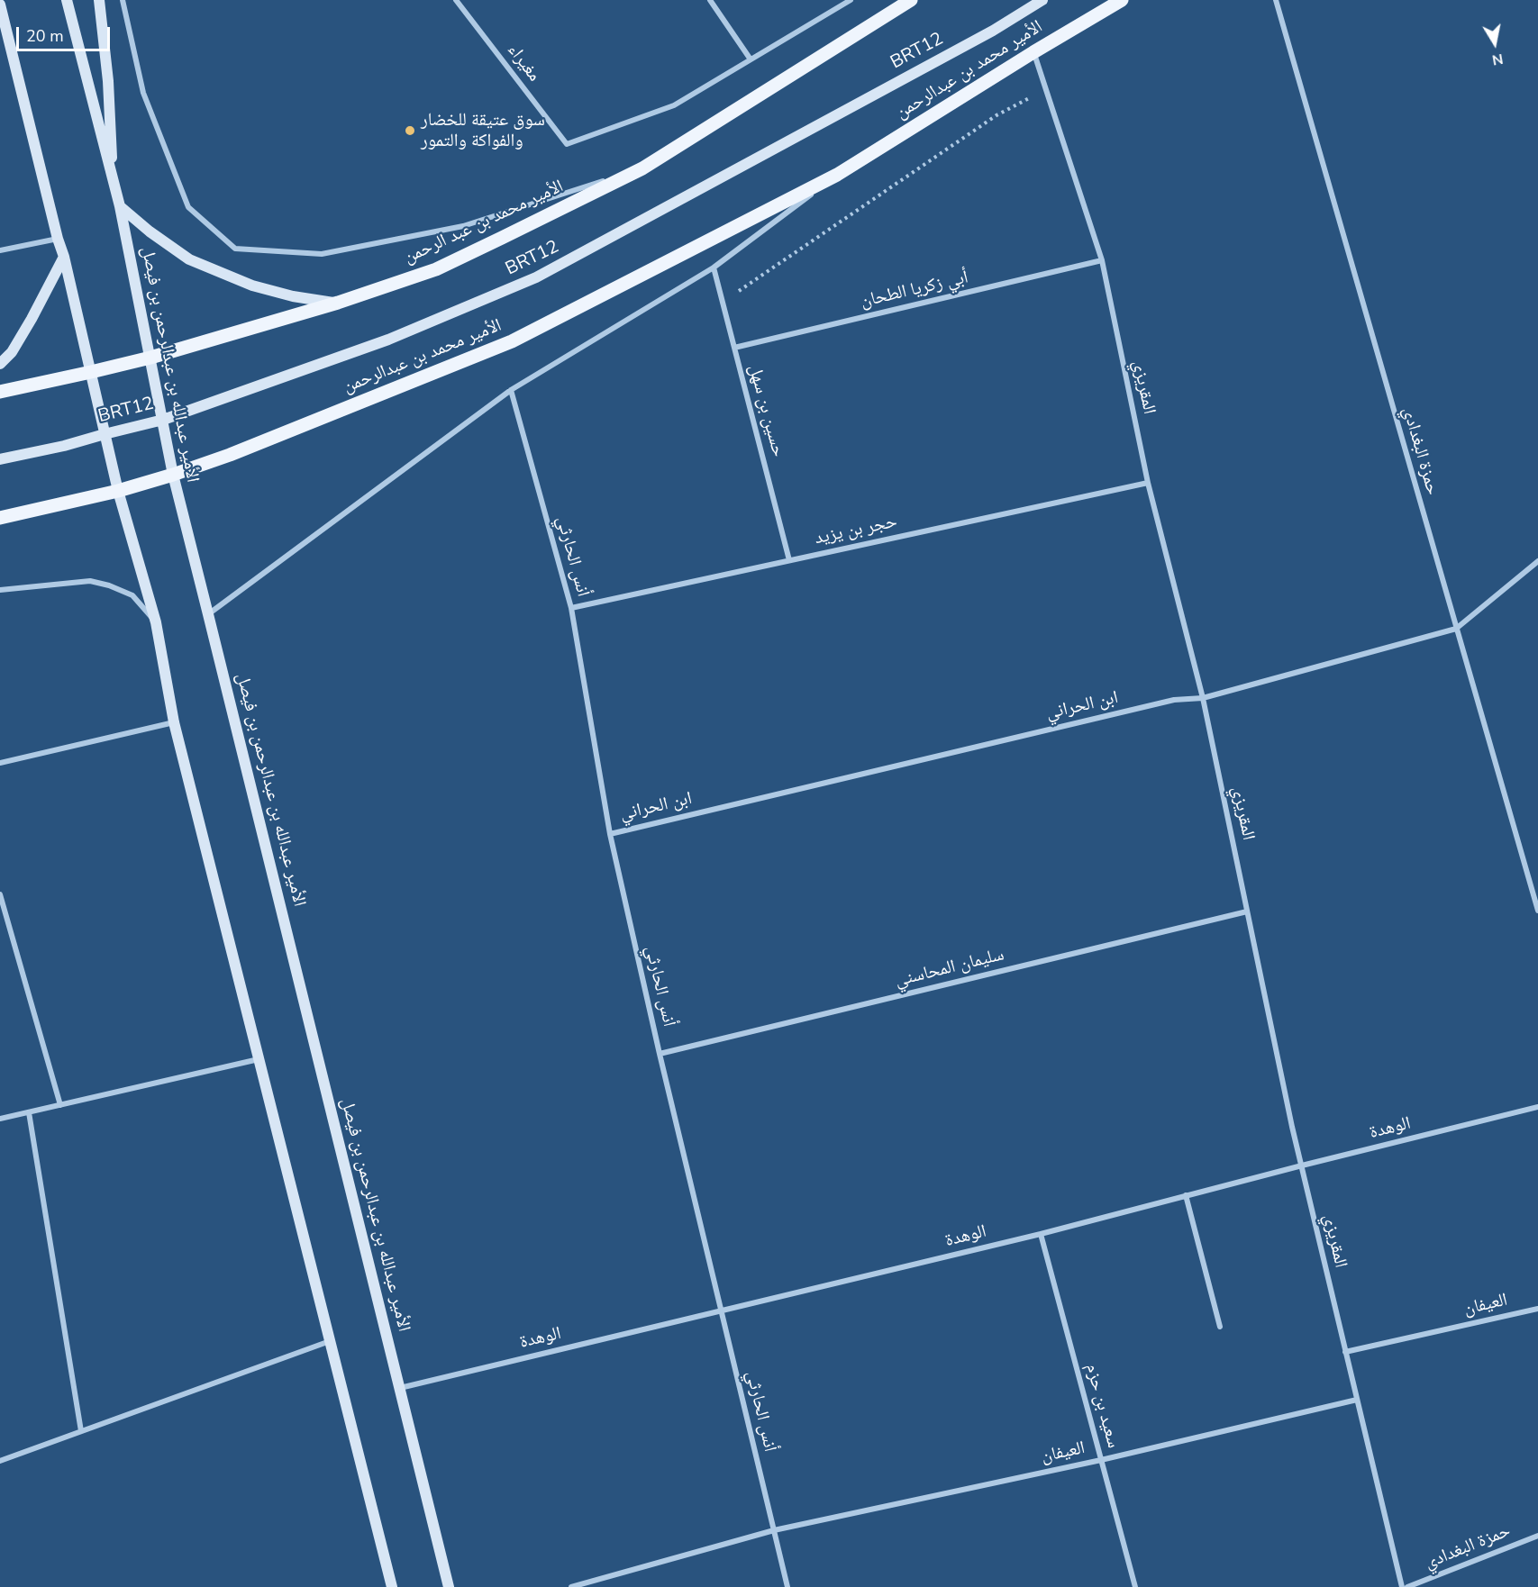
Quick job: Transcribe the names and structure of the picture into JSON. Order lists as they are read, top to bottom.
{
  "streets": {
    "main road": [
      "BRT12",
      "الأمير محمد بن عبدالرحمن",
      "الأمير محمد بن عبد الرحمن",
      "الأمير عبدالله بن عبدالرحمن بن فيصل"
    ],
    "street": [
      "مغيراء",
      "أبي زكريا الطحان",
      "المقريزي",
      "حسين بن سهل",
      "حمزة البغدادي",
      "حجر بن يزيد",
      "أنس الحارثي",
      "ابن الحراني",
      "سليمان المحاسني",
      "الوهدة",
      "العيفان",
      "سعيد بن حزم"
    ]
  },
  "crossings": [
    ["BRT12", "الأمير عبدالله بن عبدالرحمن بن فيصل"],
    ["الأمير محمد بن عبدالرحمن", "الأمير عبدالله بن عبدالرحمن بن فيصل"],
    ["الأمير محمد بن عبدالرحمن", "المقريزي"],
    ["الأمير محمد بن عبدالرحمن", "حسين بن سهل"],
    ["الأمير محمد بن عبدالرحمن", "أنس الحارثي"],
    ["الأمير محمد بن عبد الرحمن", "الأمير عبدالله بن عبدالرحمن بن فيصل"],
    ["أبي زكريا الطحان", "المقريزي"],
    ["أبي زكريا الطحان", "حسين بن سهل"],
    ["الأمير عبدالله بن عبدالرحمن بن فيصل", "الوهدة"],
    ["المقريزي", "حجر بن يزيد"],
    ["المقريزي", "ابن الحراني"],
    ["المقريزي", "سليمان المحاسني"],
    ["المقريزي", "الوهدة"],
    ["المقريزي", "العيفان"],
    ["حسين بن سهل", "حجر بن يزيد"],
    ["حمزة البغدادي", "ابن الحراني"],
    ["حجر بن يزيد", "أنس الحارثي"],
    ["أنس الحارثي", "ابن الحراني"],
    ["أنس الحارثي", "سليمان المحاسني"],
    ["أنس الحارثي", "الوهدة"],
    ["أنس الحارثي", "العيفان"],
    ["الوهدة", "سعيد بن حزم"],
    ["العيفان", "سعيد بن حزم"]
  ],
  "places": ["سوق عتيقة للخضار والفواكة والتمور"],
  "scale_bar": "20 m",
  "north": "bottom"
}
